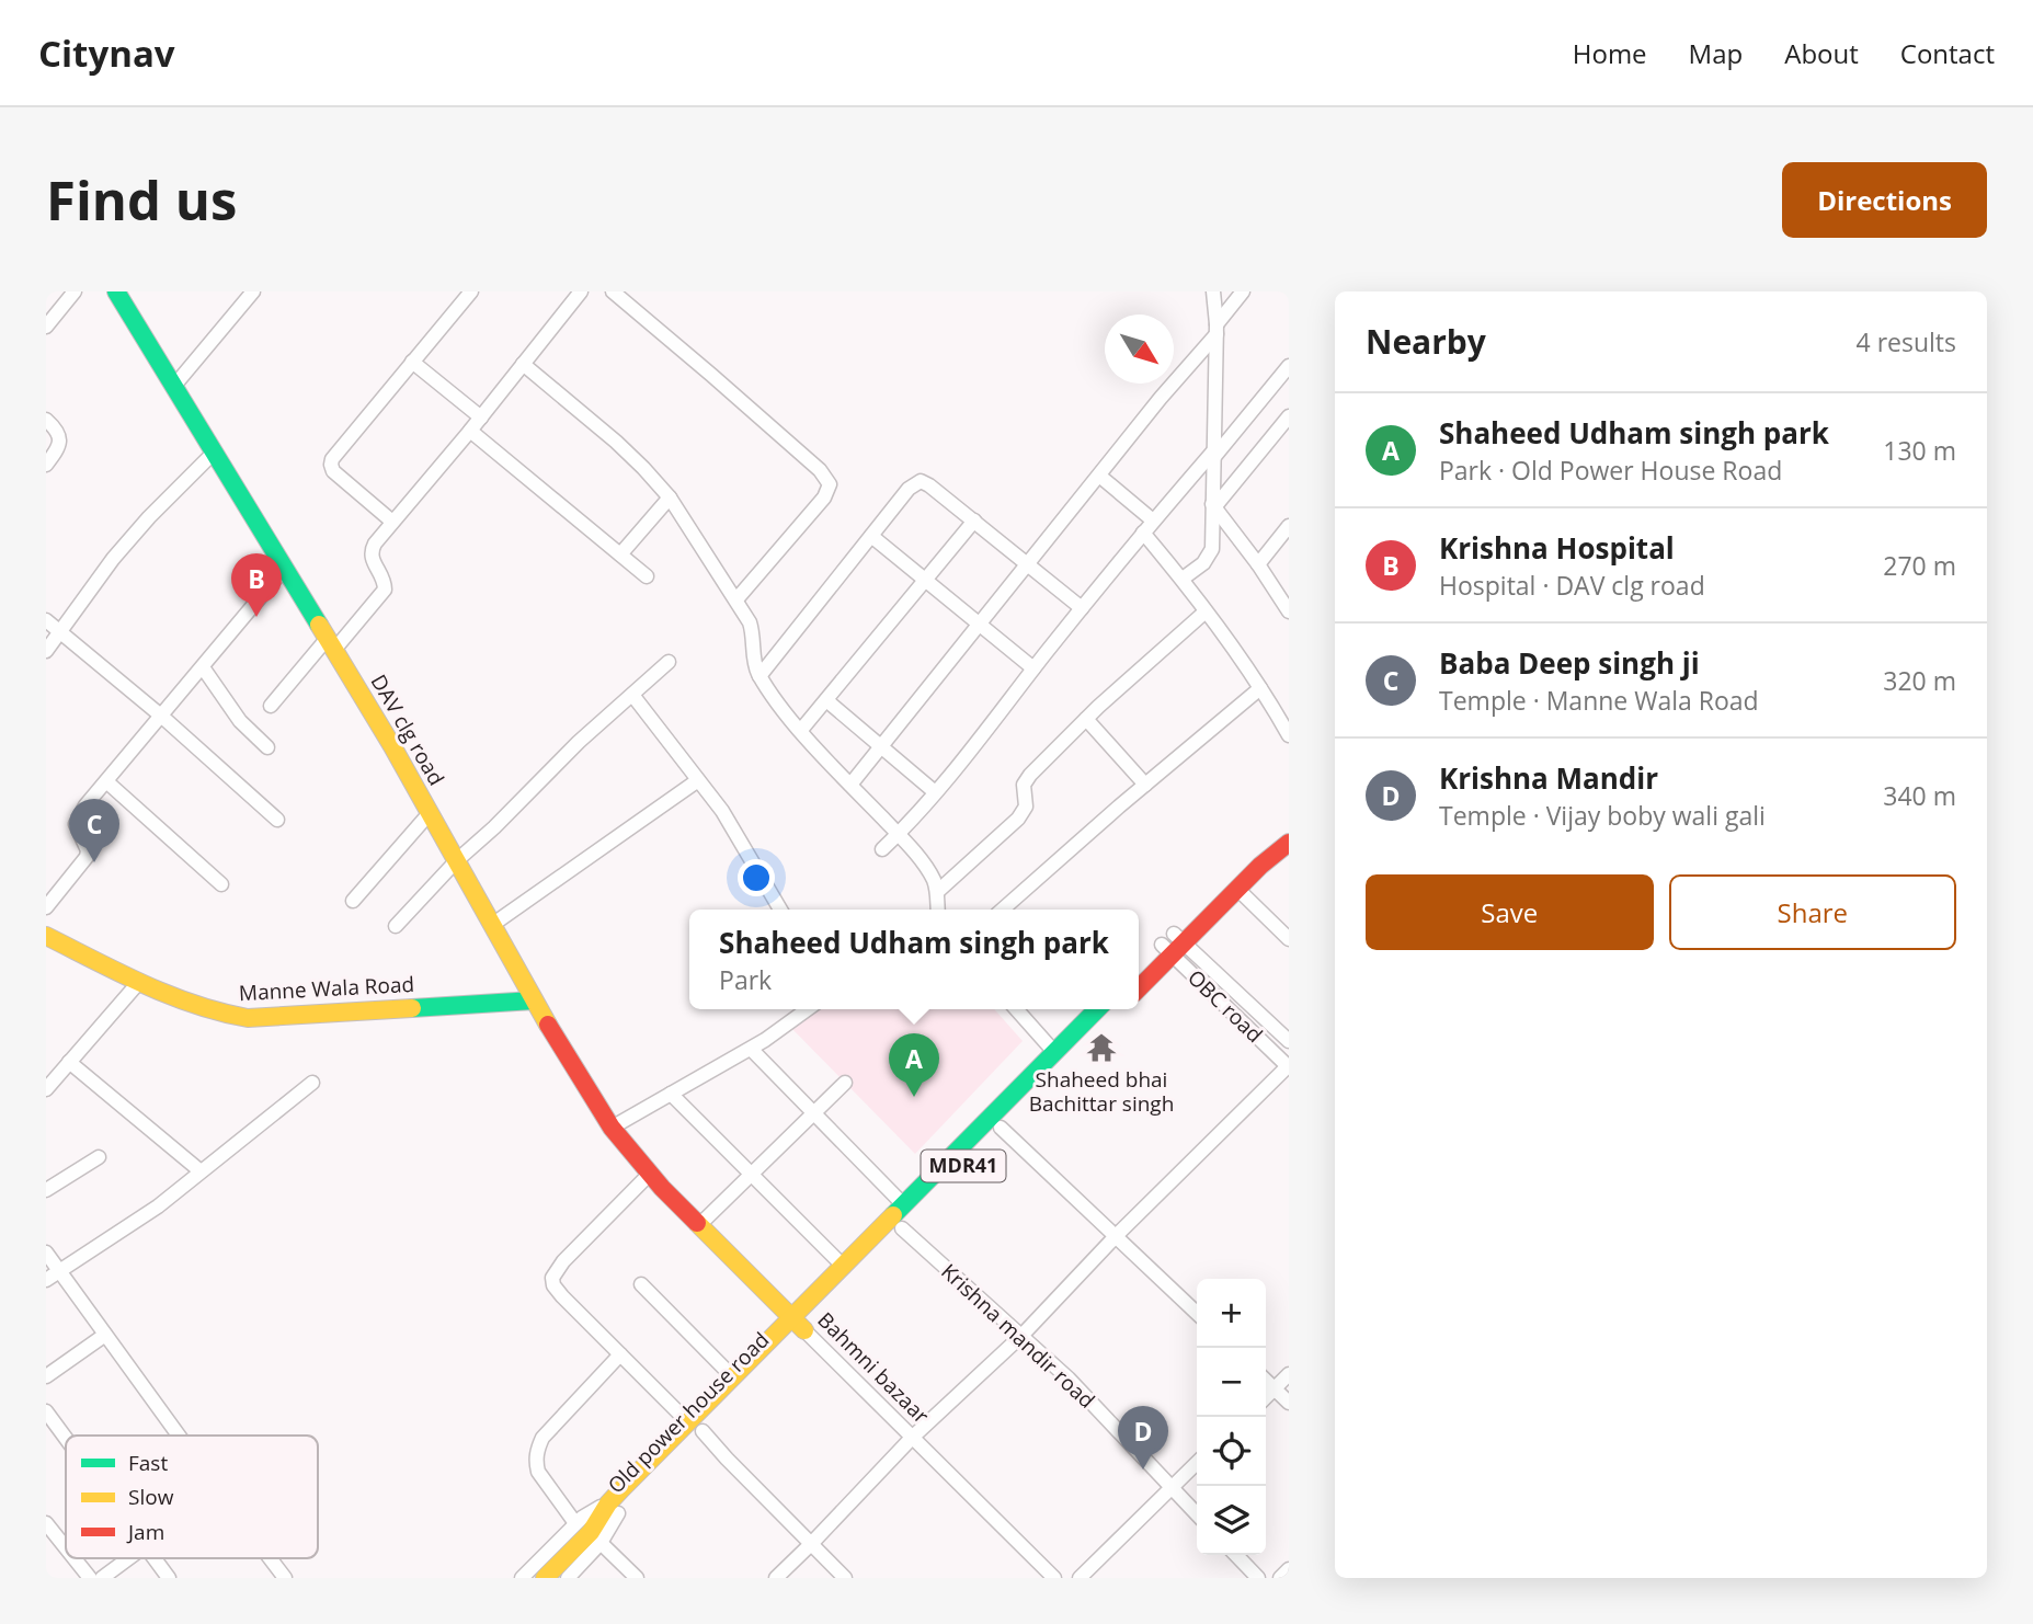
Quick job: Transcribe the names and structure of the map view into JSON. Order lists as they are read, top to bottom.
{
  "streets": {
    "main road": [
      "DAV clg road",
      "Manne Wala Road",
      "MDR41",
      "Bahmni bazaar",
      "Old power house road"
    ],
    "street": ["OBC road", "Krishna mandir road"]
  },
  "crossings": [
    ["DAV clg road", "Manne Wala Road"],
    ["DAV clg road", "Bahmni bazaar"],
    ["MDR41", "Krishna mandir road"],
    ["MDR41", "Bahmni bazaar"],
    ["MDR41", "Old power house road"],
    ["Bahmni bazaar", "Old power house road"]
  ],
  "places": {
    "temple": ["Shaheed bhai Bachittar singh"]
  },
  "legend": ["Fast", "Slow", "Jam"],
  "north": "bottom right",
  "page": {
    "header": "Citynav",
    "nav": [
      "Home",
      "Map",
      "About",
      "Contact"
    ],
    "buttons": [
      "Directions",
      ["Save", "Share"]
    ],
    "title": "Find us",
    "heading": ["Nearby", "4 results"],
    "list": [
      {
        "mark": "A",
        "name": "Shaheed Udham singh park",
        "note": "Park · Old Power House Road",
        "value": "130 m"
      },
      {
        "mark": "B",
        "name": "Krishna Hospital",
        "note": "Hospital · DAV clg road",
        "value": "270 m"
      },
      {
        "mark": "C",
        "name": "Baba Deep singh ji",
        "note": "Temple · Manne Wala Road",
        "value": "320 m"
      },
      {
        "mark": "D",
        "name": "Krishna Mandir",
        "note": "Temple · Vijay boby wali gali",
        "value": "340 m"
      }
    ],
    "pins": [
      "B",
      "C",
      "A",
      "D"
    ],
    "popup": ["Shaheed Udham singh park", "Park"],
    "map_buttons": ["+", "−"]
  }
}
